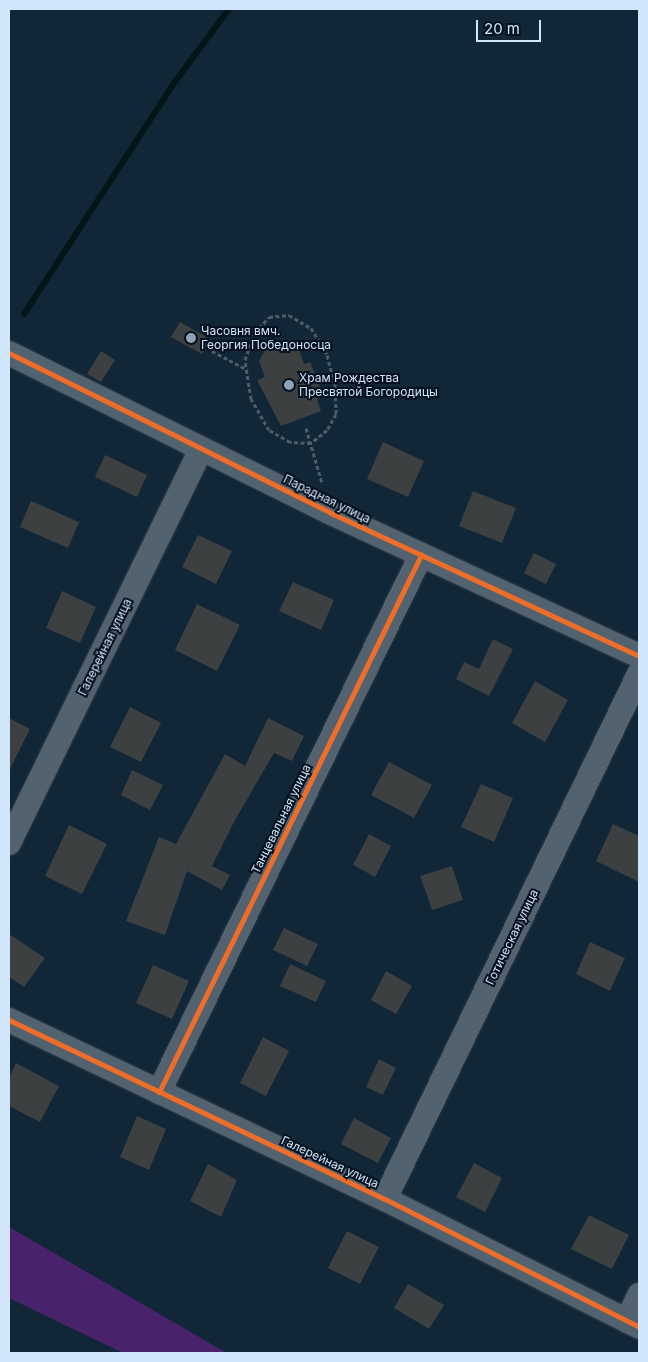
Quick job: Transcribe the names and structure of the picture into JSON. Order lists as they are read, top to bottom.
{
  "streets": {
    "street": [
      "Парадная улица",
      "Галерейная улица",
      "Танцевальная улица",
      "Готическая улица"
    ]
  },
  "crossings": [
    ["Парадная улица", "Галерейная улица"],
    ["Парадная улица", "Танцевальная улица"],
    ["Галерейная улица", "Танцевальная улица"],
    ["Галерейная улица", "Готическая улица"]
  ],
  "places": ["Часовня вмч. Георгия Победоносца", "Храм Рождества Пресвятой Богородицы"],
  "scale_bar": "20 m"
}
